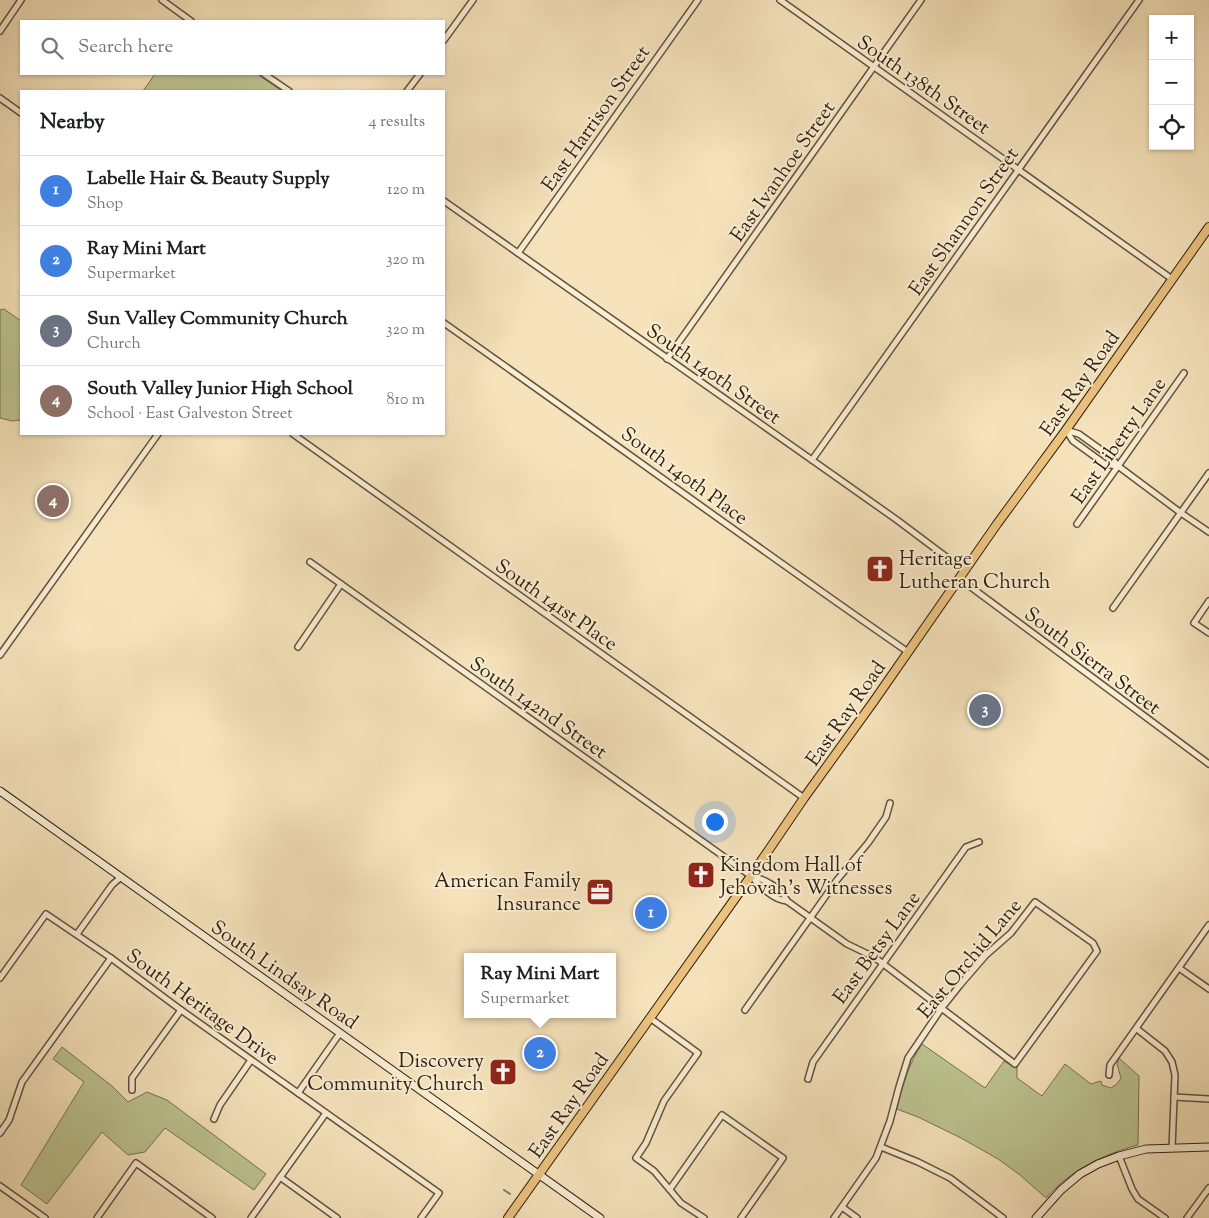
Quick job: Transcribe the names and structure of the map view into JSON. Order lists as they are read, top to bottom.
{
  "streets": {
    "main road": ["East Ray Road", "South Lindsay Road"],
    "street": [
      "South 138th Street",
      "East Harrison Street",
      "East Ivanhoe Street",
      "East Shannon Street",
      "South 140th Street",
      "East Liberty Lane",
      "South 140th Place",
      "South 141st Place",
      "South Sierra Street",
      "South 142nd Street",
      "East Betsy Lane",
      "East Orchid Lane",
      "South Heritage Drive"
    ]
  },
  "crossings": [
    ["South 138th Street", "East Ivanhoe Street"],
    ["South 138th Street", "East Shannon Street"],
    ["South 138th Street", "East Ray Road"],
    ["East Harrison Street", "South 140th Street"],
    ["East Ivanhoe Street", "South 140th Street"],
    ["East Shannon Street", "South 140th Street"],
    ["South 140th Street", "East Ray Road"],
    ["East Ray Road", "South 140th Place"],
    ["East Ray Road", "South 141st Place"],
    ["East Ray Road", "South Sierra Street"],
    ["East Ray Road", "South 142nd Street"],
    ["East Ray Road", "South Lindsay Road"],
    ["South 142nd Street", "East Betsy Lane"],
    ["South 142nd Street", "East Orchid Lane"]
  ],
  "places": {
    "church": ["Heritage Lutheran Church", "Kingdom Hall of Jehovah's Witnesses", "Discovery Community Church"],
    "office": ["American Family Insurance"]
  },
  "page": {
    "map_buttons": ["+", "−"],
    "search": "Search here",
    "heading": ["Nearby", "4 results"],
    "list": [
      {
        "mark": "1",
        "name": "Labelle Hair & Beauty Supply",
        "note": "Shop",
        "value": "120 m"
      },
      {
        "mark": "2",
        "name": "Ray Mini Mart",
        "note": "Supermarket",
        "value": "320 m"
      },
      {
        "mark": "3",
        "name": "Sun Valley Community Church",
        "note": "Church",
        "value": "320 m"
      },
      {
        "mark": "4",
        "name": "South Valley Junior High School",
        "note": "School · East Galveston Street",
        "value": "810 m"
      }
    ],
    "pins": [
      "4",
      "3",
      "1",
      "2"
    ],
    "popup": ["Ray Mini Mart", "Supermarket"]
  }
}
